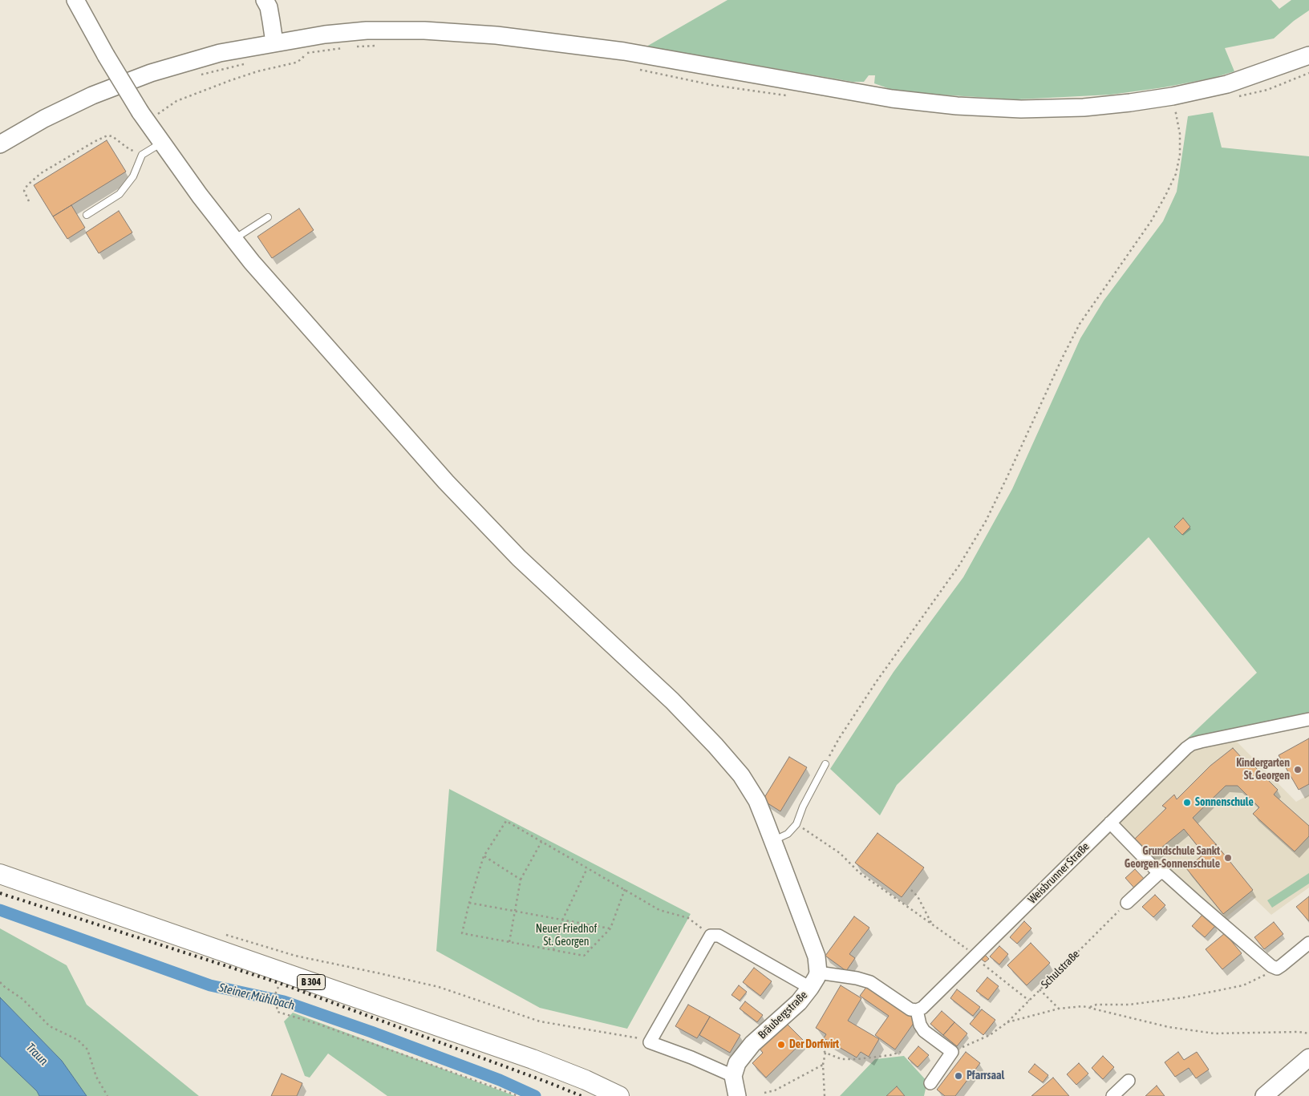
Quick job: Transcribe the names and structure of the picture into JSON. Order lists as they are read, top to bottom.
{
  "streets": {
    "main road": ["B 304"],
    "street": ["Weisbrunner Straße", "Bräubergstraße"],
    "path": ["Schulstraße"]
  },
  "water": ["Steiner Mühlbach", "Traun"],
  "parks": ["Neuer Friedhof St. Georgen"],
  "places": [
    "Kindergarten St. Georgen",
    "Sonnenschule",
    "Grundschule Sankt Georgen-Sonnenschule",
    "Der Dorfwirt",
    "Pfarrsaal"
  ]
}
